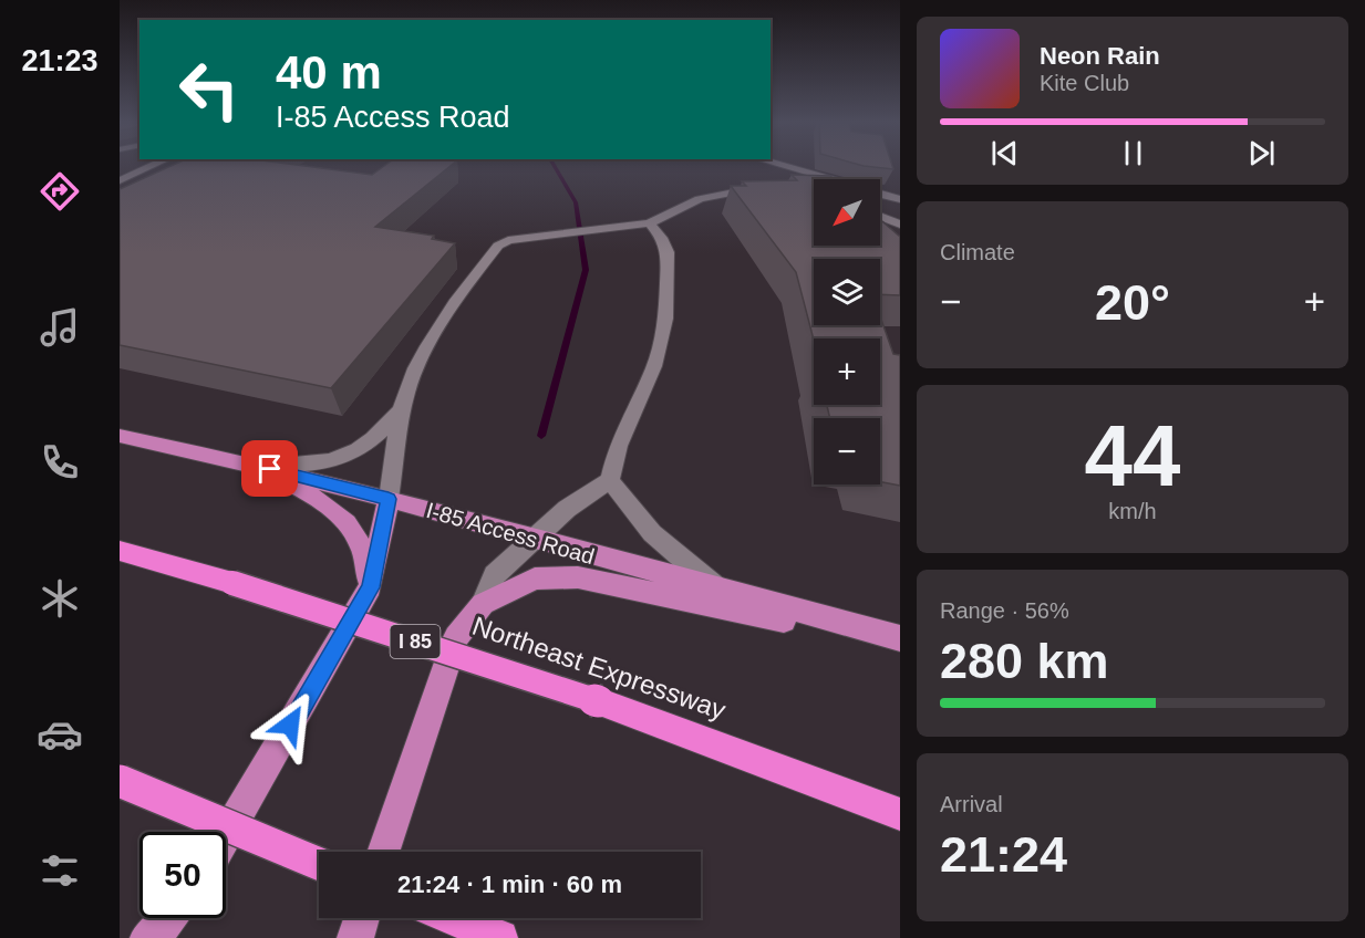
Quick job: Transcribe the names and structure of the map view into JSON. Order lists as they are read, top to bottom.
{
  "streets": {
    "highway": ["I 85", "Northeast Expressway"],
    "main road": ["I-85 Access Road"]
  },
  "north": "bottom left",
  "page": {
    "tabs": "21:23",
    "turn": ["40 m", "I-85 Access Road"],
    "song": ["Neon Rain", "Kite Club"],
    "map_buttons": ["+", "−"],
    "tile": [
      "Climate",
      ["44", "km/h"],
      ["Range · 56%", "280 km"],
      ["Arrival", "21:24"]
    ],
    "heat": ["−", "20°", "+"],
    "limit": "50",
    "trip": "21:24 · 1 min · 60 m"
  }
}
